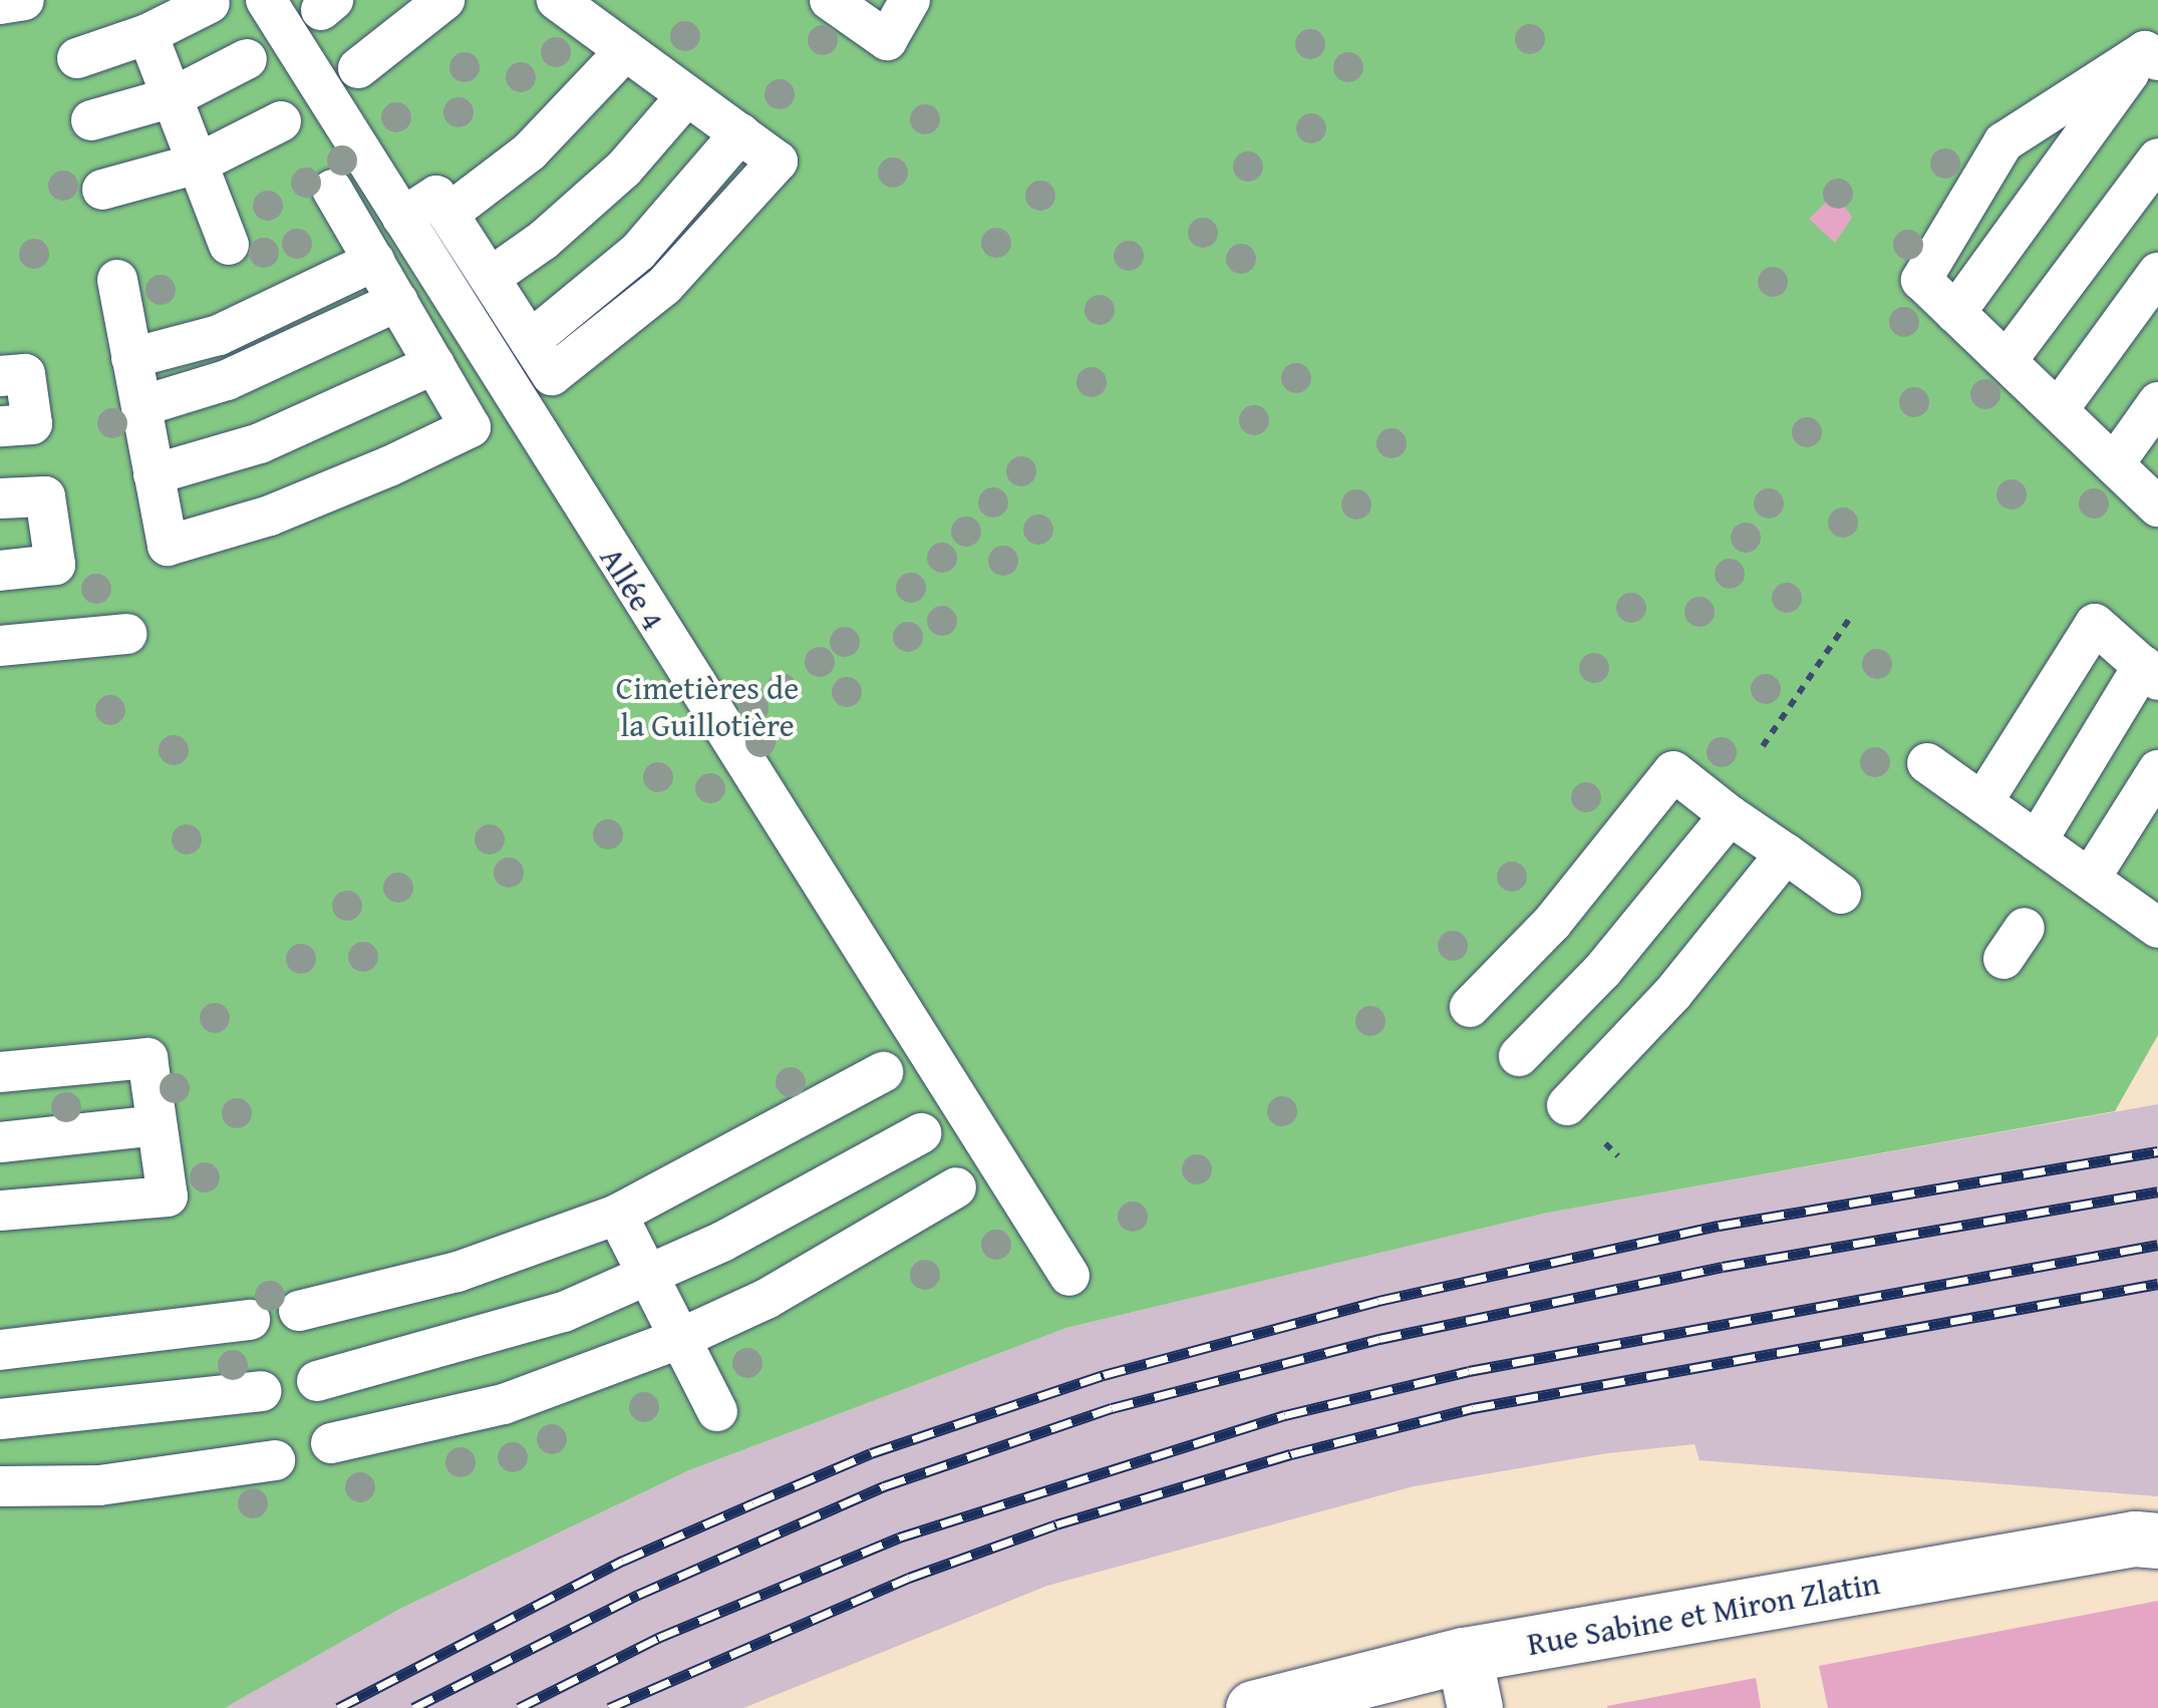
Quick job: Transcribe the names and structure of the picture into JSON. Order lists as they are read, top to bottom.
{
  "streets": {
    "street": ["Rue Sabine et Miron Zlatin"],
    "lane": ["Allée 4"]
  },
  "parks": ["Cimetières de la Guillotière"]
}
